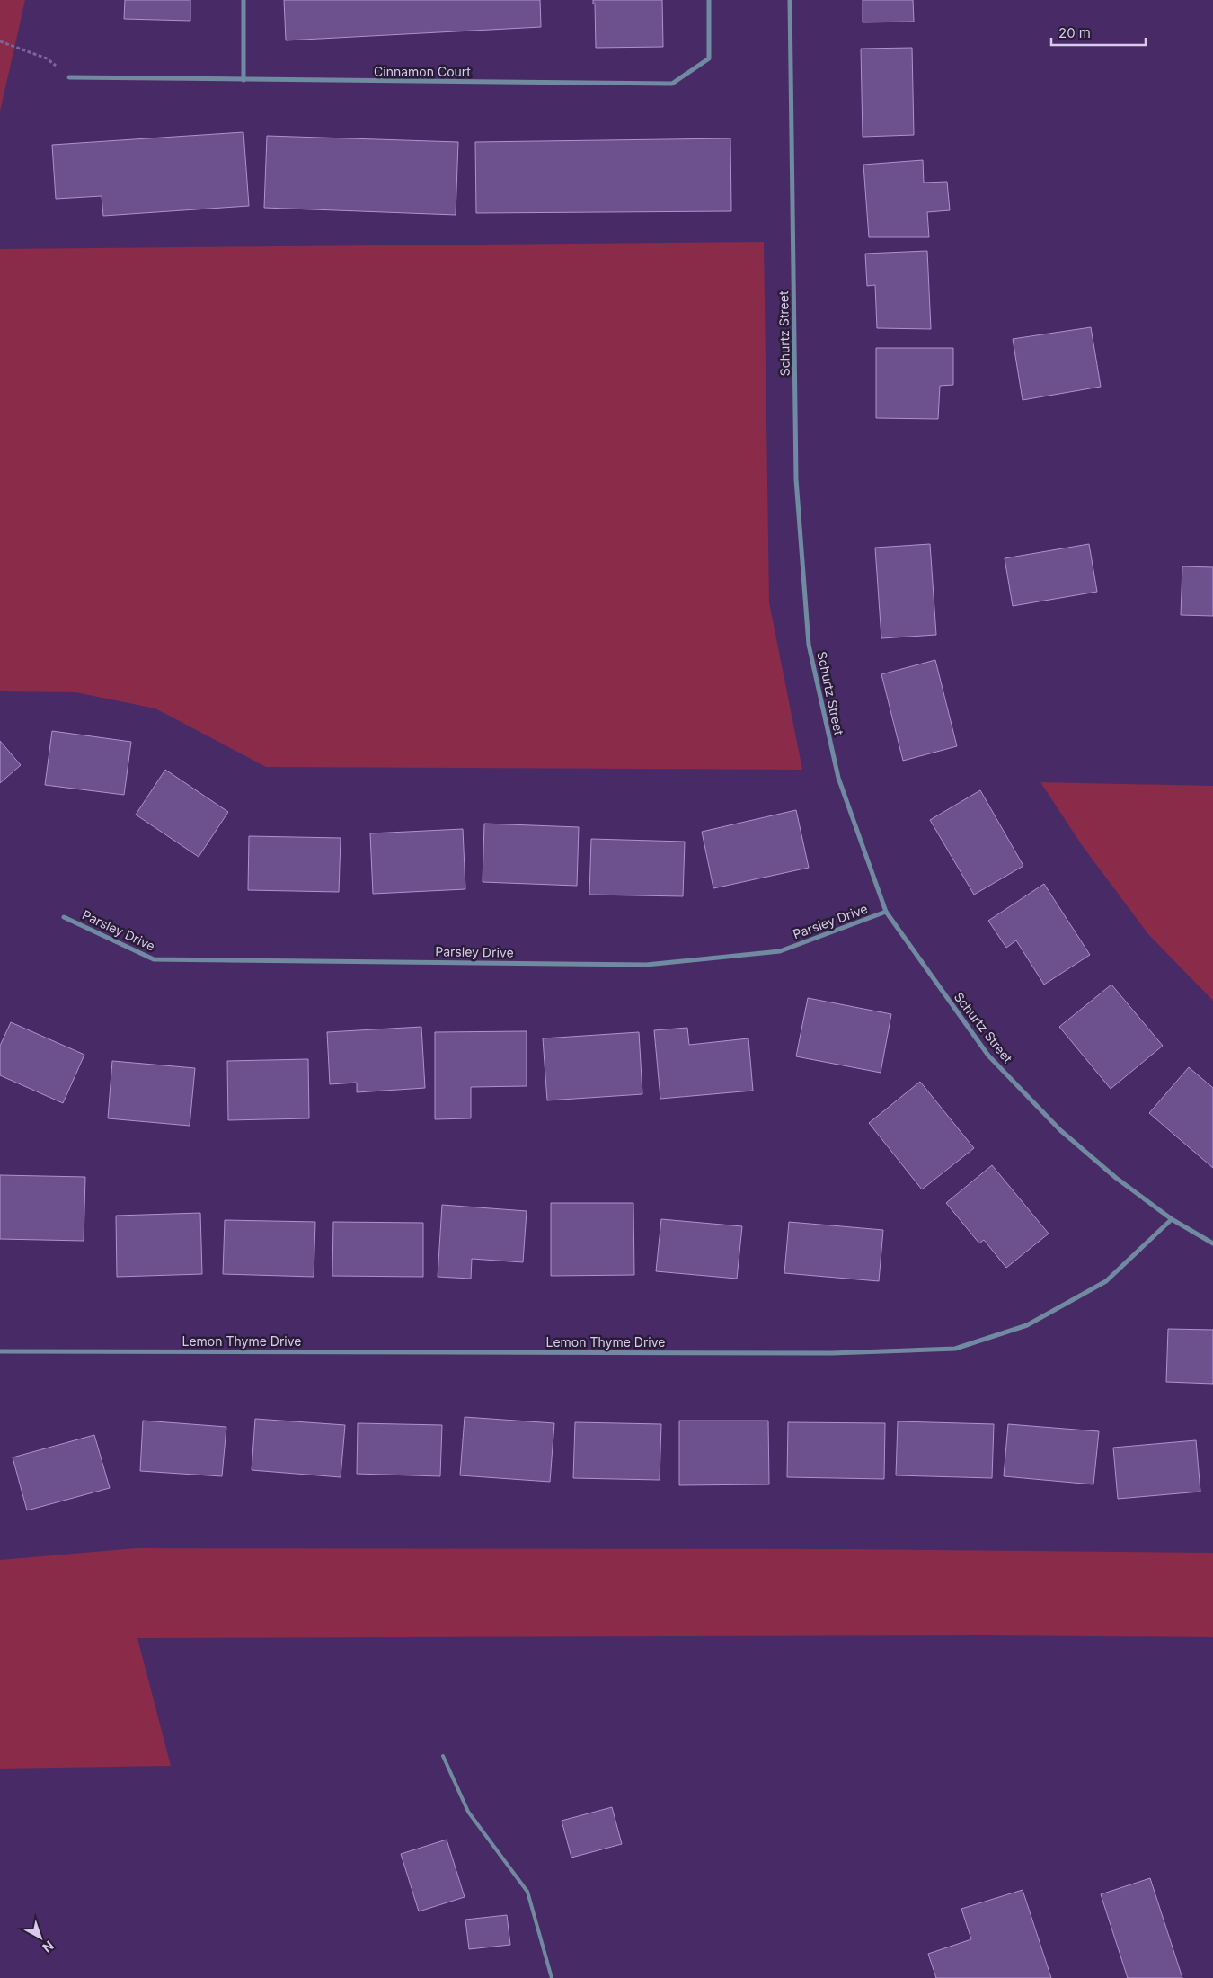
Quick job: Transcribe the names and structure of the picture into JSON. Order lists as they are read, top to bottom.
{
  "streets": {
    "street": [
      "Cinnamon Court",
      "Schurtz Street",
      "Parsley Drive",
      "Lemon Thyme Drive"
    ]
  },
  "crossings": [
    ["Schurtz Street", "Parsley Drive"],
    ["Schurtz Street", "Lemon Thyme Drive"]
  ],
  "scale_bar": "20 m",
  "north": "bottom right"
}
